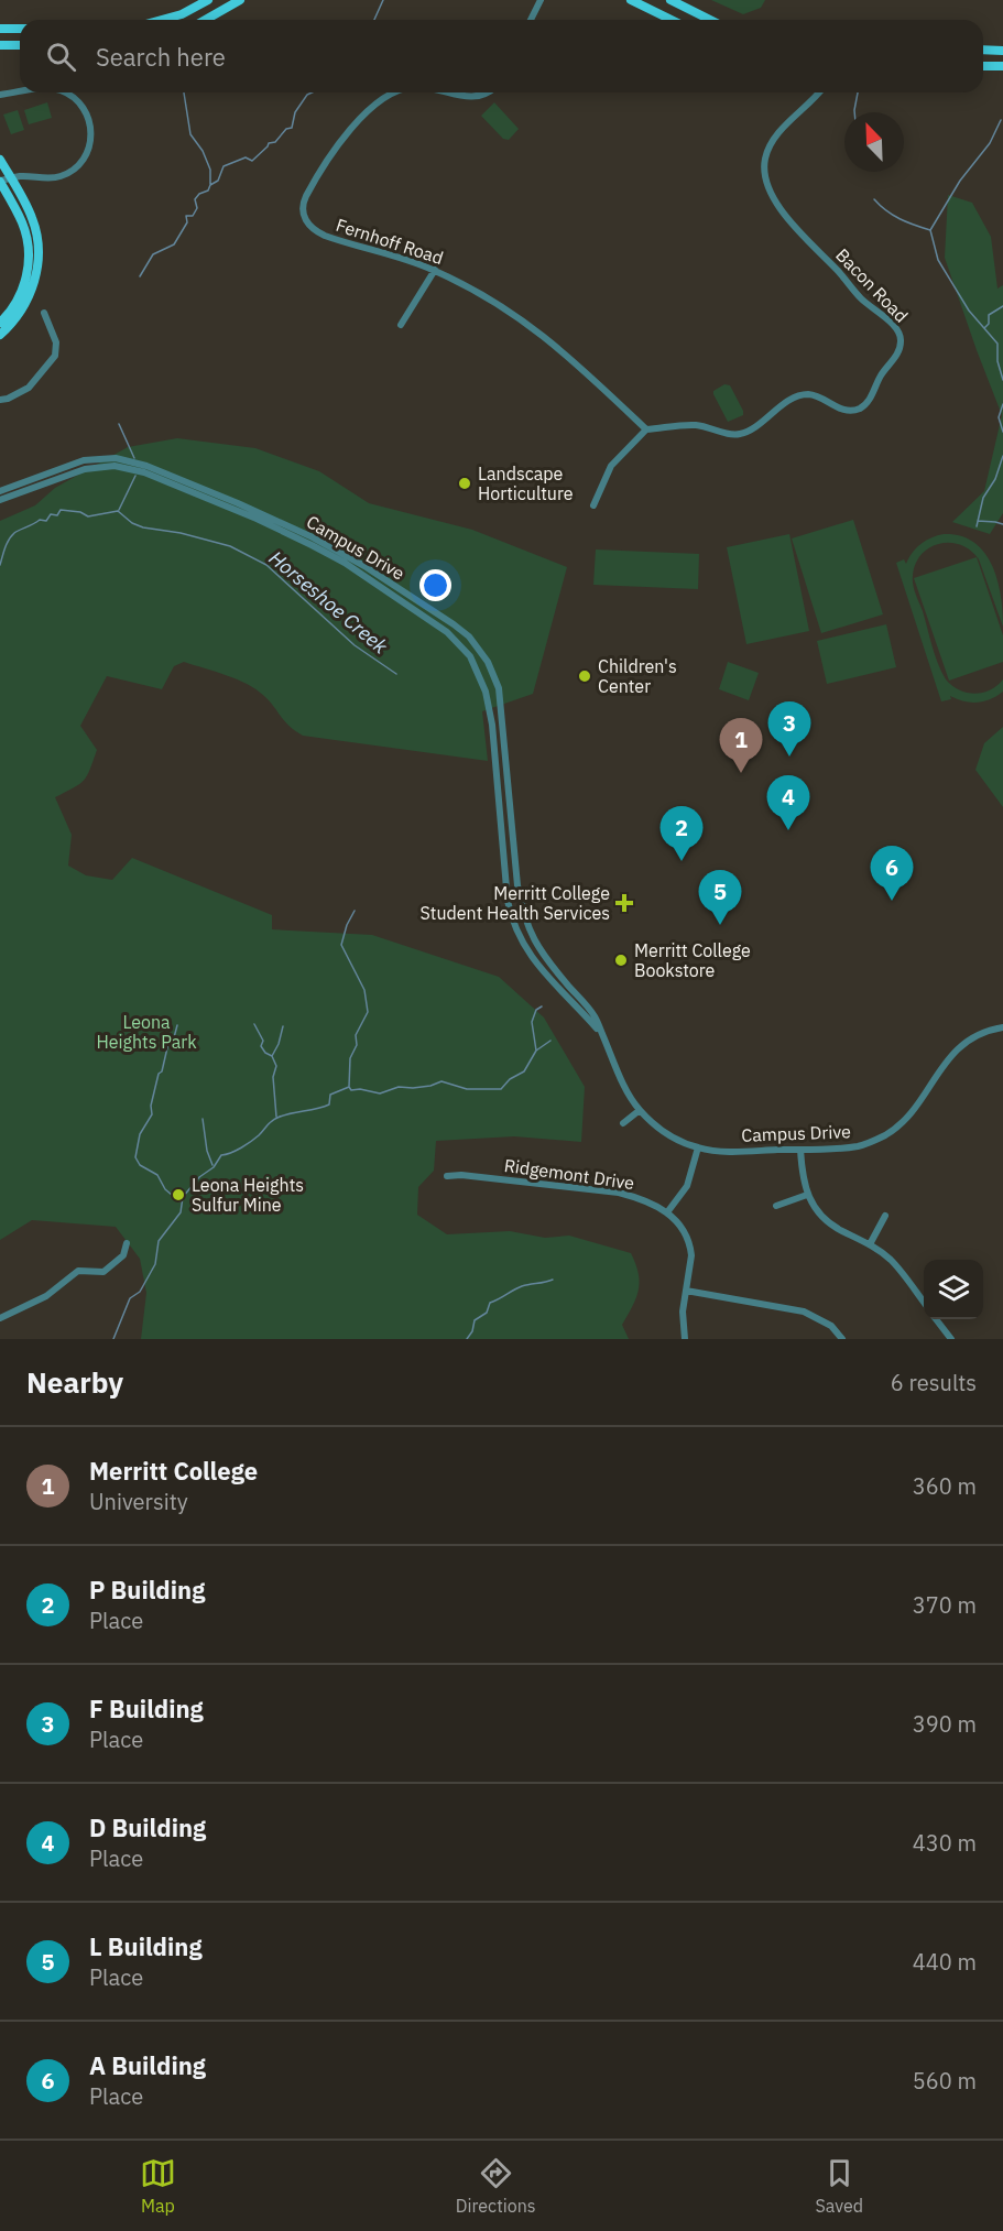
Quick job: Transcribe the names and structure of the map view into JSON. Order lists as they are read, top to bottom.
{
  "streets": {
    "street": [
      "Fernhoff Road",
      "Bacon Road",
      "Campus Drive",
      "Ridgemont Drive"
    ]
  },
  "crossings": [
    ["Fernhoff Road", "Bacon Road"]
  ],
  "water": ["Horseshoe Creek"],
  "parks": ["Leona Heights Park"],
  "places": {
    "other": [
      "Landscape Horticulture",
      "Children's Center",
      "Merritt College Bookstore",
      "Leona Heights Sulfur Mine"
    ],
    "health": ["Merritt College Student Health Services"]
  },
  "north": "top left",
  "page": {
    "search": "Search here",
    "pins": [
      "3",
      "1",
      "4",
      "2",
      "6",
      "5"
    ],
    "heading": ["Nearby", "6 results"],
    "list": [
      {
        "mark": "1",
        "name": "Merritt College",
        "note": "University",
        "value": "360 m"
      },
      {
        "mark": "2",
        "name": "P Building",
        "note": "Place",
        "value": "370 m"
      },
      {
        "mark": "3",
        "name": "F Building",
        "note": "Place",
        "value": "390 m"
      },
      {
        "mark": "4",
        "name": "D Building",
        "note": "Place",
        "value": "430 m"
      },
      {
        "mark": "5",
        "name": "L Building",
        "note": "Place",
        "value": "440 m"
      },
      {
        "mark": "6",
        "name": "A Building",
        "note": "Place",
        "value": "560 m"
      }
    ],
    "nav": ["Map", "Directions", "Saved"]
  }
}
